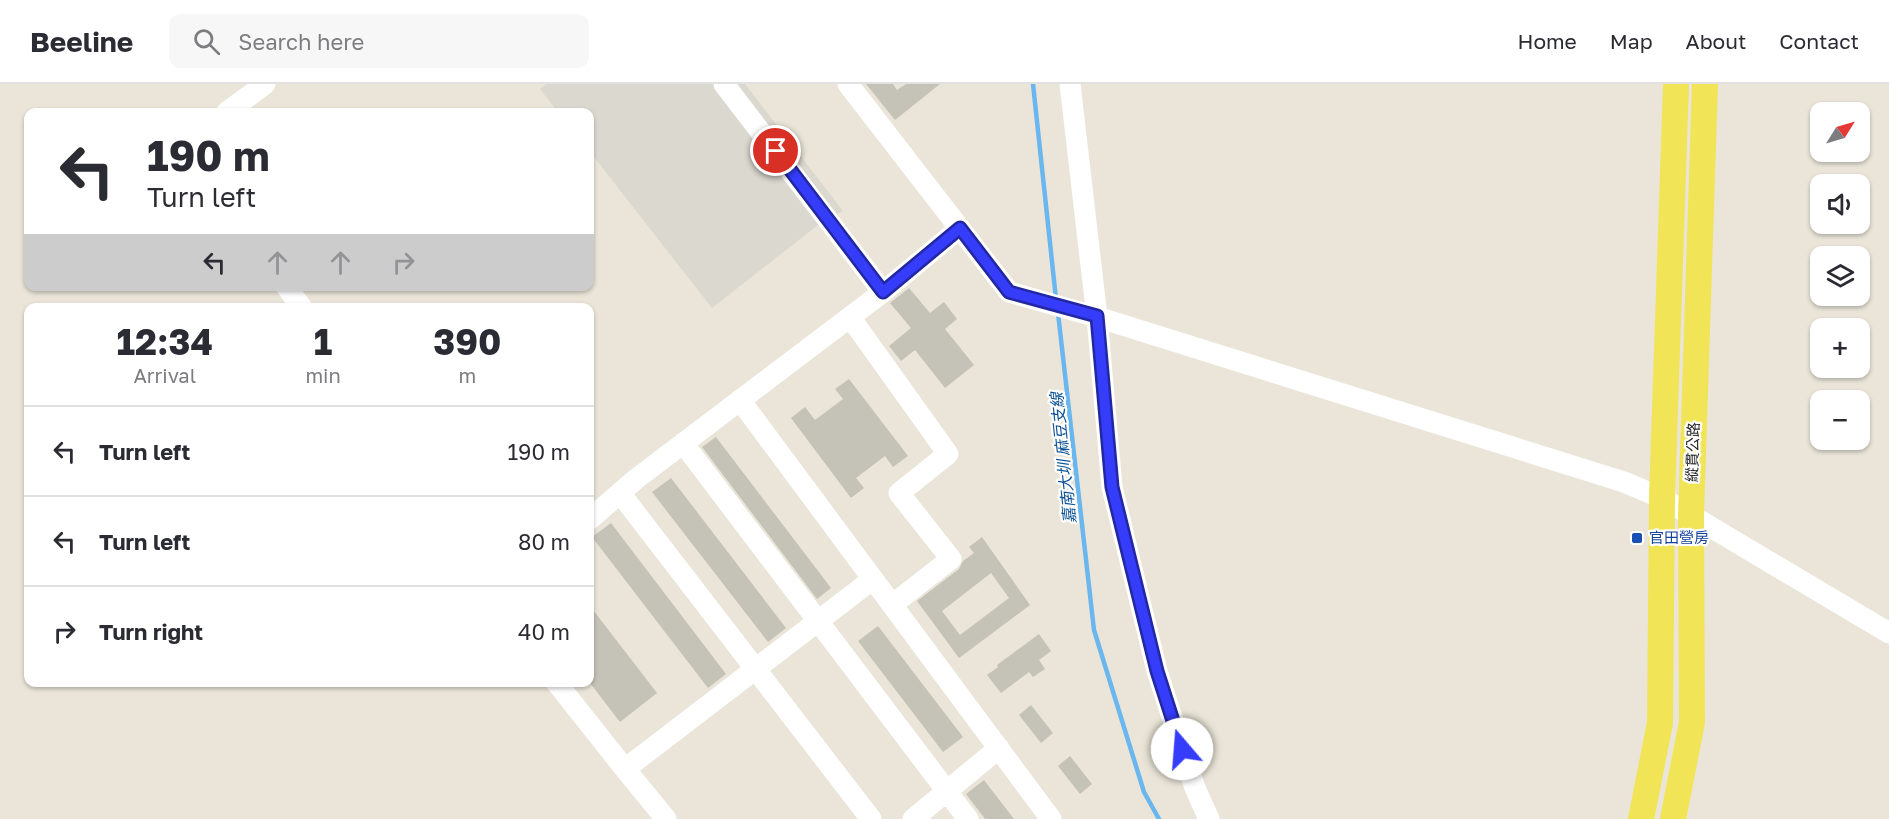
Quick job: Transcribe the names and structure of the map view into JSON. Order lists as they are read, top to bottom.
{
  "streets": {
    "main road": ["縱貫公路"]
  },
  "water": ["嘉南大圳 麻豆支線"],
  "places": {
    "transit": ["官田營房"]
  },
  "north": "top right",
  "page": {
    "header": "Beeline",
    "search": "Search here",
    "nav": [
      "Home",
      "Map",
      "About",
      "Contact"
    ],
    "map_buttons": ["+", "−"],
    "turn": ["190 m", "Turn left"],
    "eta": [
      "12:34",
      "Arrival",
      "1",
      "min",
      "390",
      "m"
    ],
    "list": [
      {
        "name": "Turn left",
        "value": "190 m"
      },
      {
        "name": "Turn left",
        "value": "80 m"
      },
      {
        "name": "Turn right",
        "value": "40 m"
      }
    ]
  }
}
